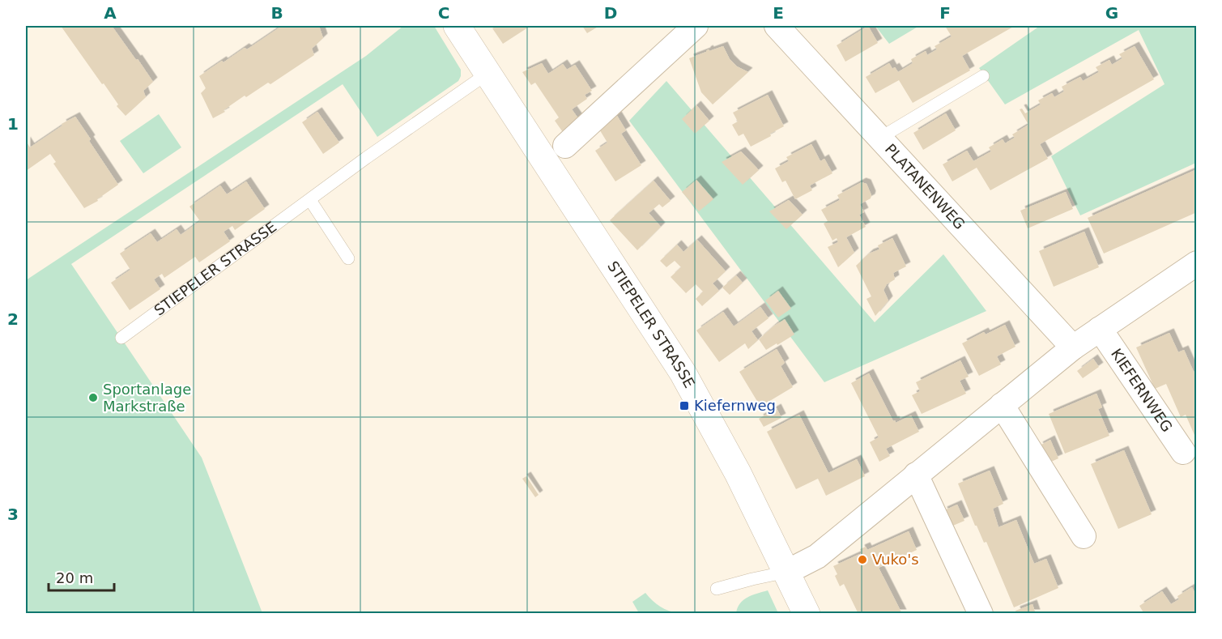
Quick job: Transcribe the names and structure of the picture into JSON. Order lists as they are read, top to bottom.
{
  "streets": {
    "street": ["PLATANENWEG", "STIEPELER STRASSE", "KIEFERNWEG"]
  },
  "places": {
    "other": ["Sportanlage Markstraße", "Vuko's"],
    "transit": ["Kiefernweg"]
  },
  "scale_bar": "20 m",
  "grid": {
    "columns": [
      "A",
      "B",
      "C",
      "D",
      "E",
      "F",
      "G"
    ],
    "rows": ["1", "2", "3"]
  }
}
